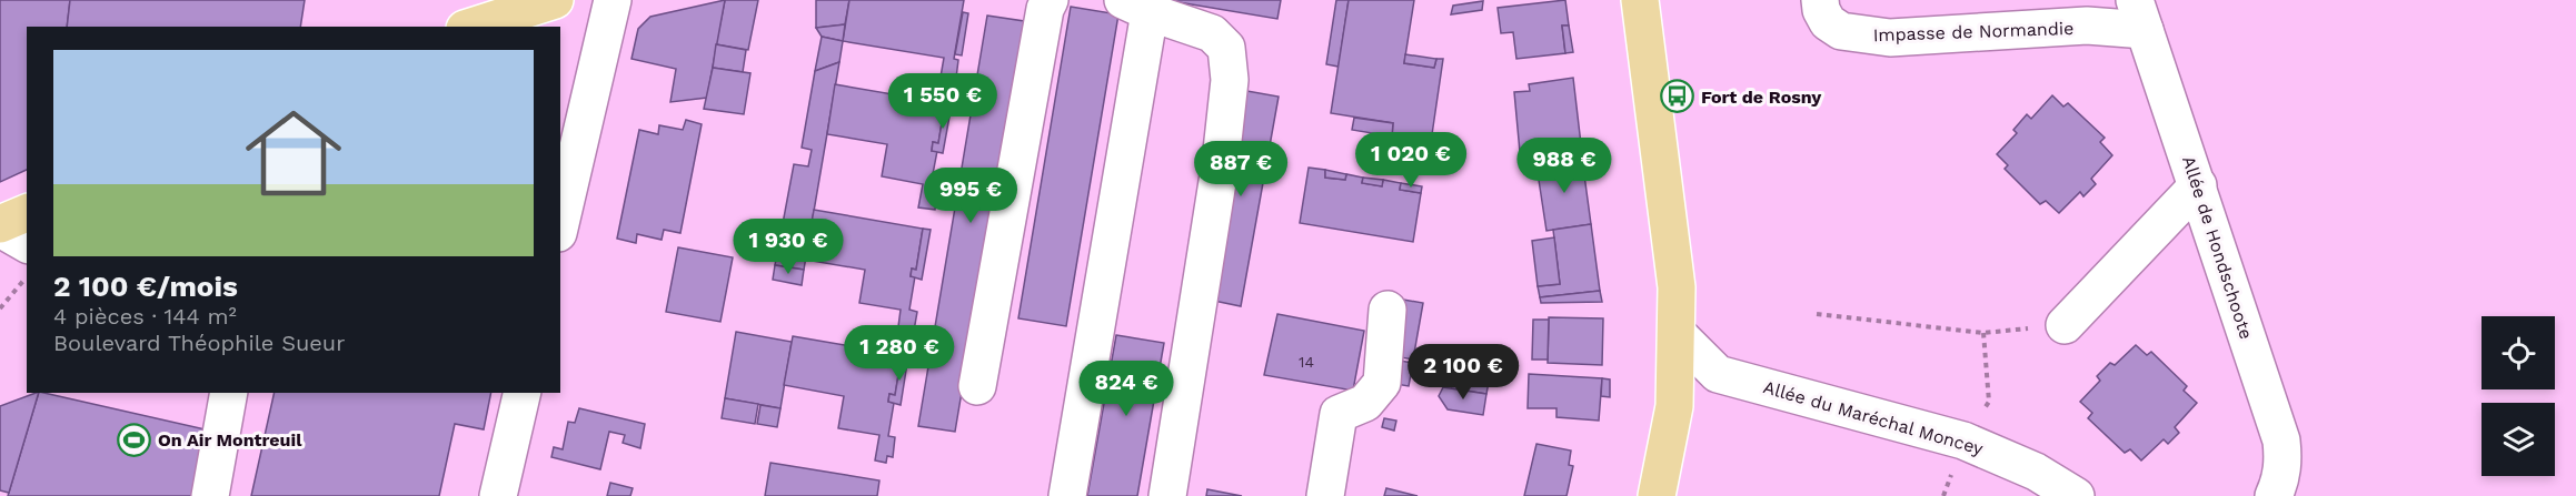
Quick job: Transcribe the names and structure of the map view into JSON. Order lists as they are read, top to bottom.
{
  "streets": {
    "street": ["Impasse de Normandie", "Allée de Hondschoote", "Allée du Maréchal Moncey"]
  },
  "crossings": [
    ["Impasse de Normandie", "Allée de Hondschoote"]
  ],
  "places": {
    "bus stop": ["Fort de Rosny"],
    "sports": ["On Air Montreuil"]
  },
  "house_numbers": ["14"],
  "page": {
    "list": [
      {
        "name": "2 100 €/mois",
        "note": "4 pièces · 144 m² · Boulevard Théophile Sueur"
      }
    ],
    "price": [
      "1 550 €",
      "1 020 €",
      "988 €",
      "887 €",
      "995 €",
      "1 930 €",
      "1 280 €",
      "2 100 €",
      "824 €"
    ]
  }
}
